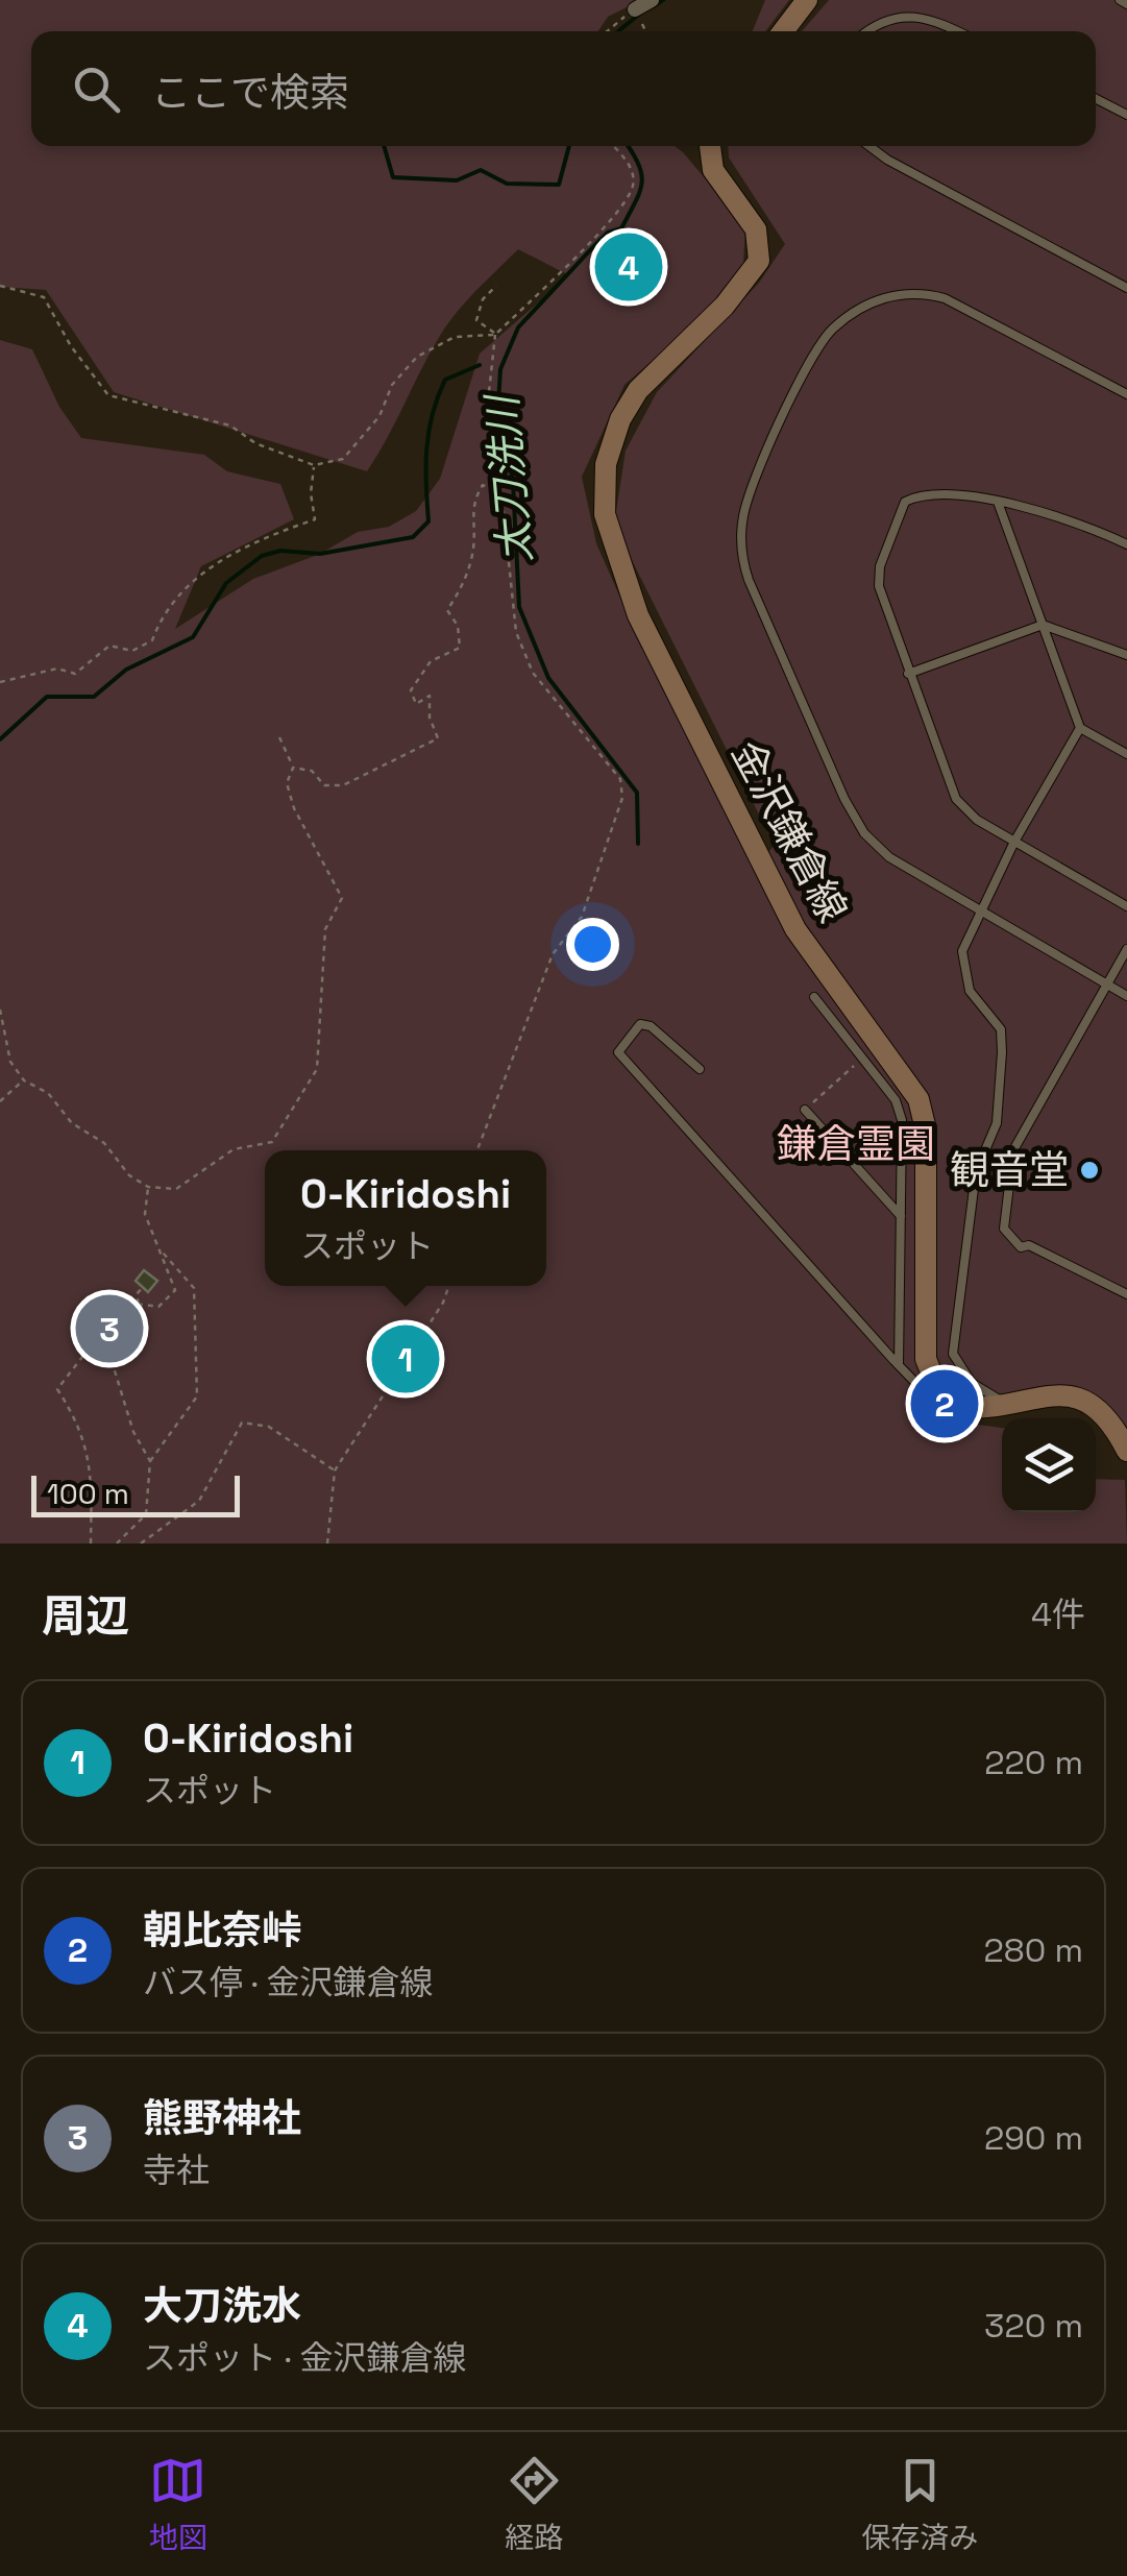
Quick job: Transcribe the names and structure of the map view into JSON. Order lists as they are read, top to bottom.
{
  "streets": {
    "main road": ["金沢鎌倉線"]
  },
  "water": ["太刀洗川"],
  "parks": ["鎌倉霊園"],
  "places": ["観音堂"],
  "scale_bar": "100 m",
  "page": {
    "search": "ここで検索",
    "pins": [
      "4",
      "3",
      "1",
      "2"
    ],
    "popup": ["O-Kiridoshi", "スポット"],
    "scale": "100 m",
    "heading": ["周辺", "4件"],
    "list": [
      {
        "mark": "1",
        "name": "O-Kiridoshi",
        "note": "スポット",
        "value": "220 m"
      },
      {
        "mark": "2",
        "name": "朝比奈峠",
        "note": "バス停 · 金沢鎌倉線",
        "value": "280 m"
      },
      {
        "mark": "3",
        "name": "熊野神社",
        "note": "寺社",
        "value": "290 m"
      },
      {
        "mark": "4",
        "name": "大刀洗水",
        "note": "スポット · 金沢鎌倉線",
        "value": "320 m"
      }
    ],
    "nav": ["地図", "経路", "保存済み"]
  }
}
